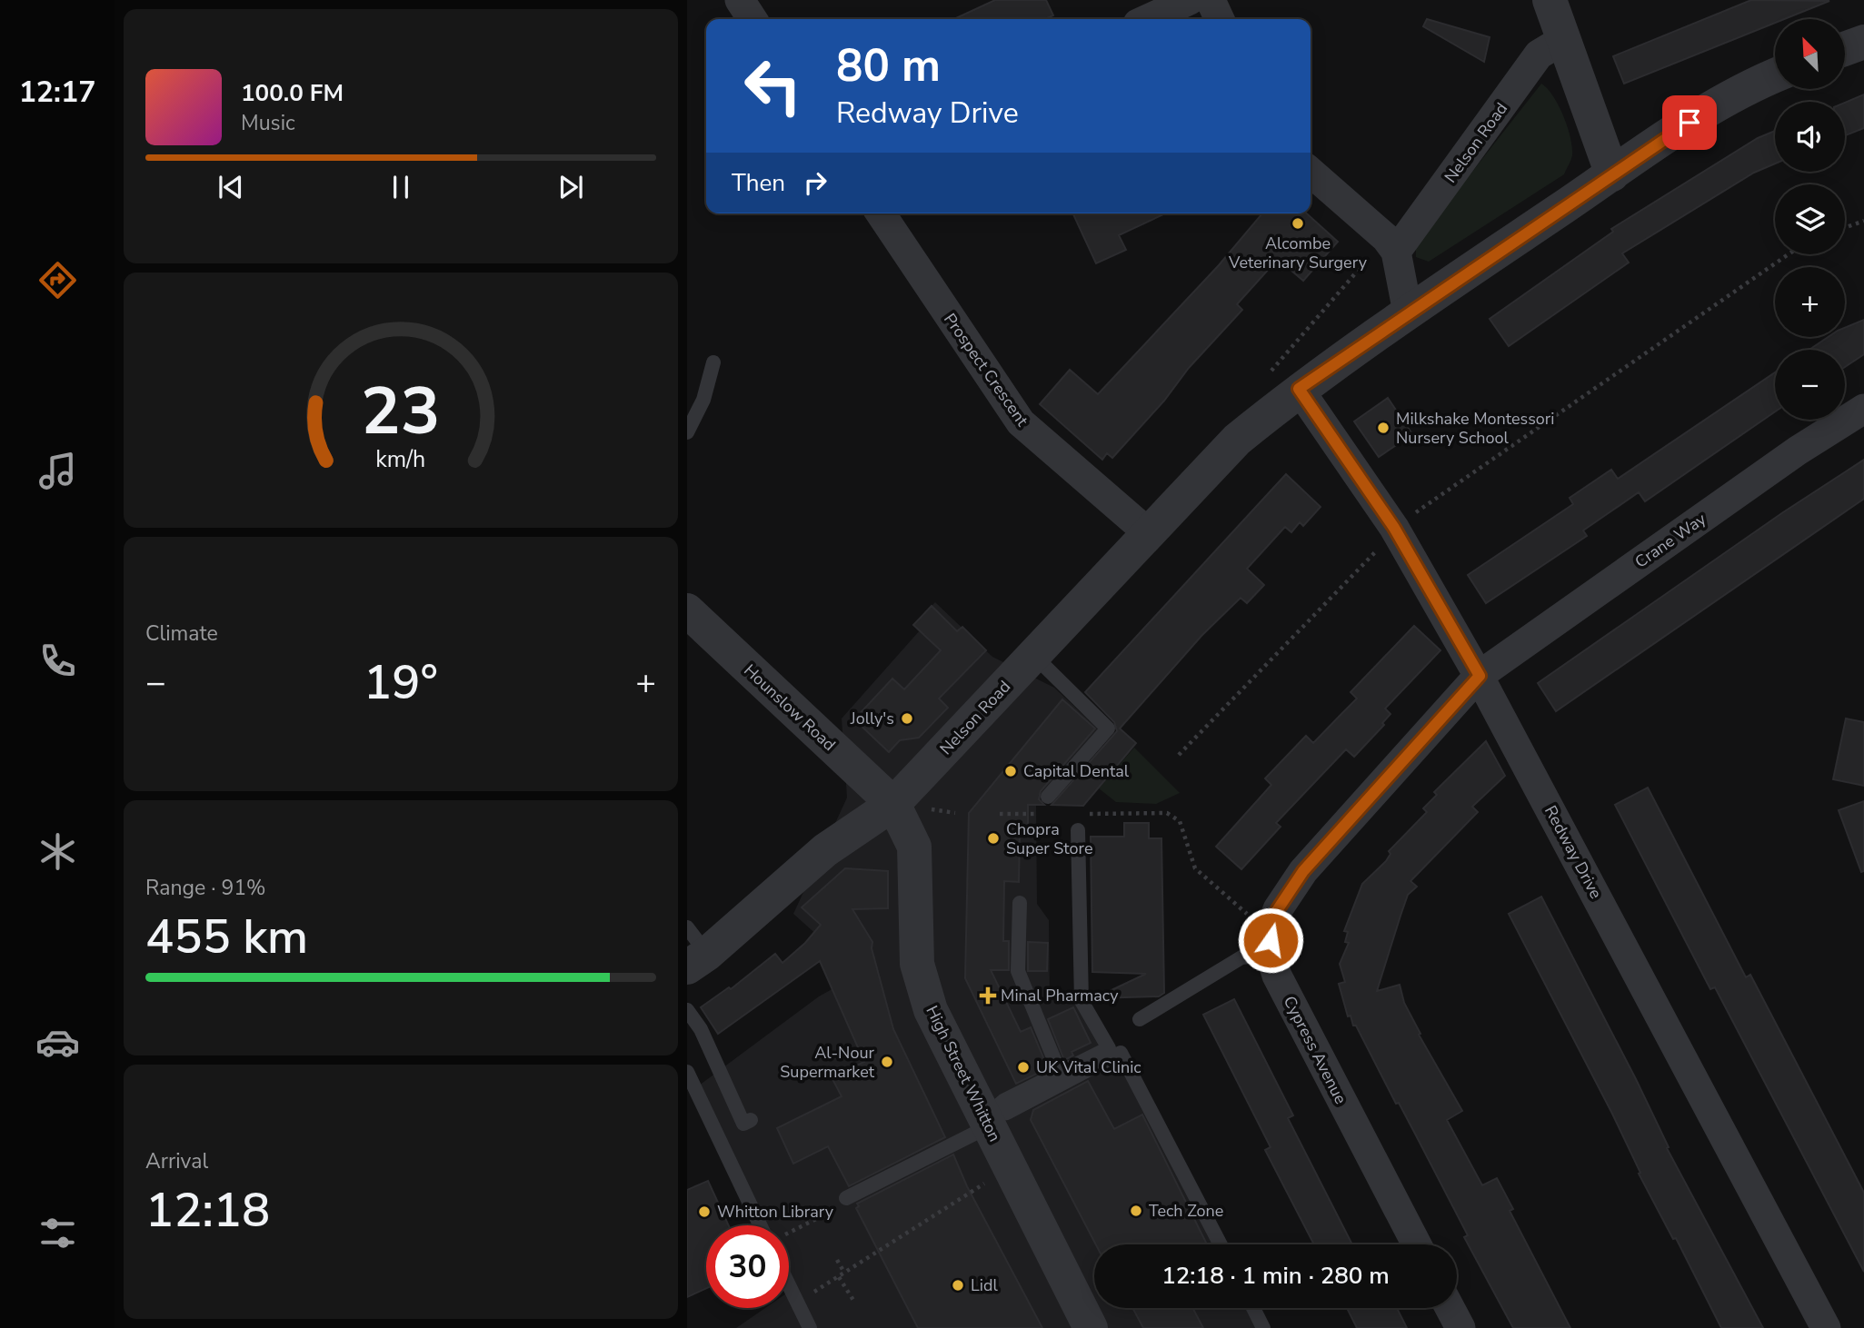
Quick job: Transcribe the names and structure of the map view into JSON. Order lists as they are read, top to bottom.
{
  "streets": {
    "street": [
      "Nelson Road",
      "Prospect Crescent",
      "Crane Way",
      "Hounslow Road",
      "Redway Drive",
      "Cypress Avenue",
      "High Street Whitton"
    ]
  },
  "crossings": [
    ["Nelson Road", "Prospect Crescent"],
    ["Nelson Road", "Hounslow Road"],
    ["Nelson Road", "Redway Drive"],
    ["Nelson Road", "High Street Whitton"],
    ["Crane Way", "Redway Drive"],
    ["Hounslow Road", "High Street Whitton"]
  ],
  "places": {
    "other": [
      "Alcombe Veterinary Surgery",
      "Milkshake Montessori Nursery School",
      "Jolly's",
      "Capital Dental",
      "Chopra Super Store",
      "Al-Nour Supermarket",
      "UK Vital Clinic",
      "Tech Zone",
      "Whitton Library",
      "Lidl"
    ],
    "health": ["Minal Pharmacy"]
  },
  "north": "top left",
  "page": {
    "tabs": "12:17",
    "map_buttons": ["+", "−"],
    "turn": ["80 m", "Redway Drive"],
    "song": ["100.0 FM", "Music"],
    "then": "Then",
    "tile": [
      "Climate",
      ["Range · 91%", "455 km"],
      ["Arrival", "12:18"]
    ],
    "heat": ["−", "19°", "+"],
    "limit": "30",
    "trip": "12:18 · 1 min · 280 m",
    "gauge": ["23", "km/h"]
  }
}
